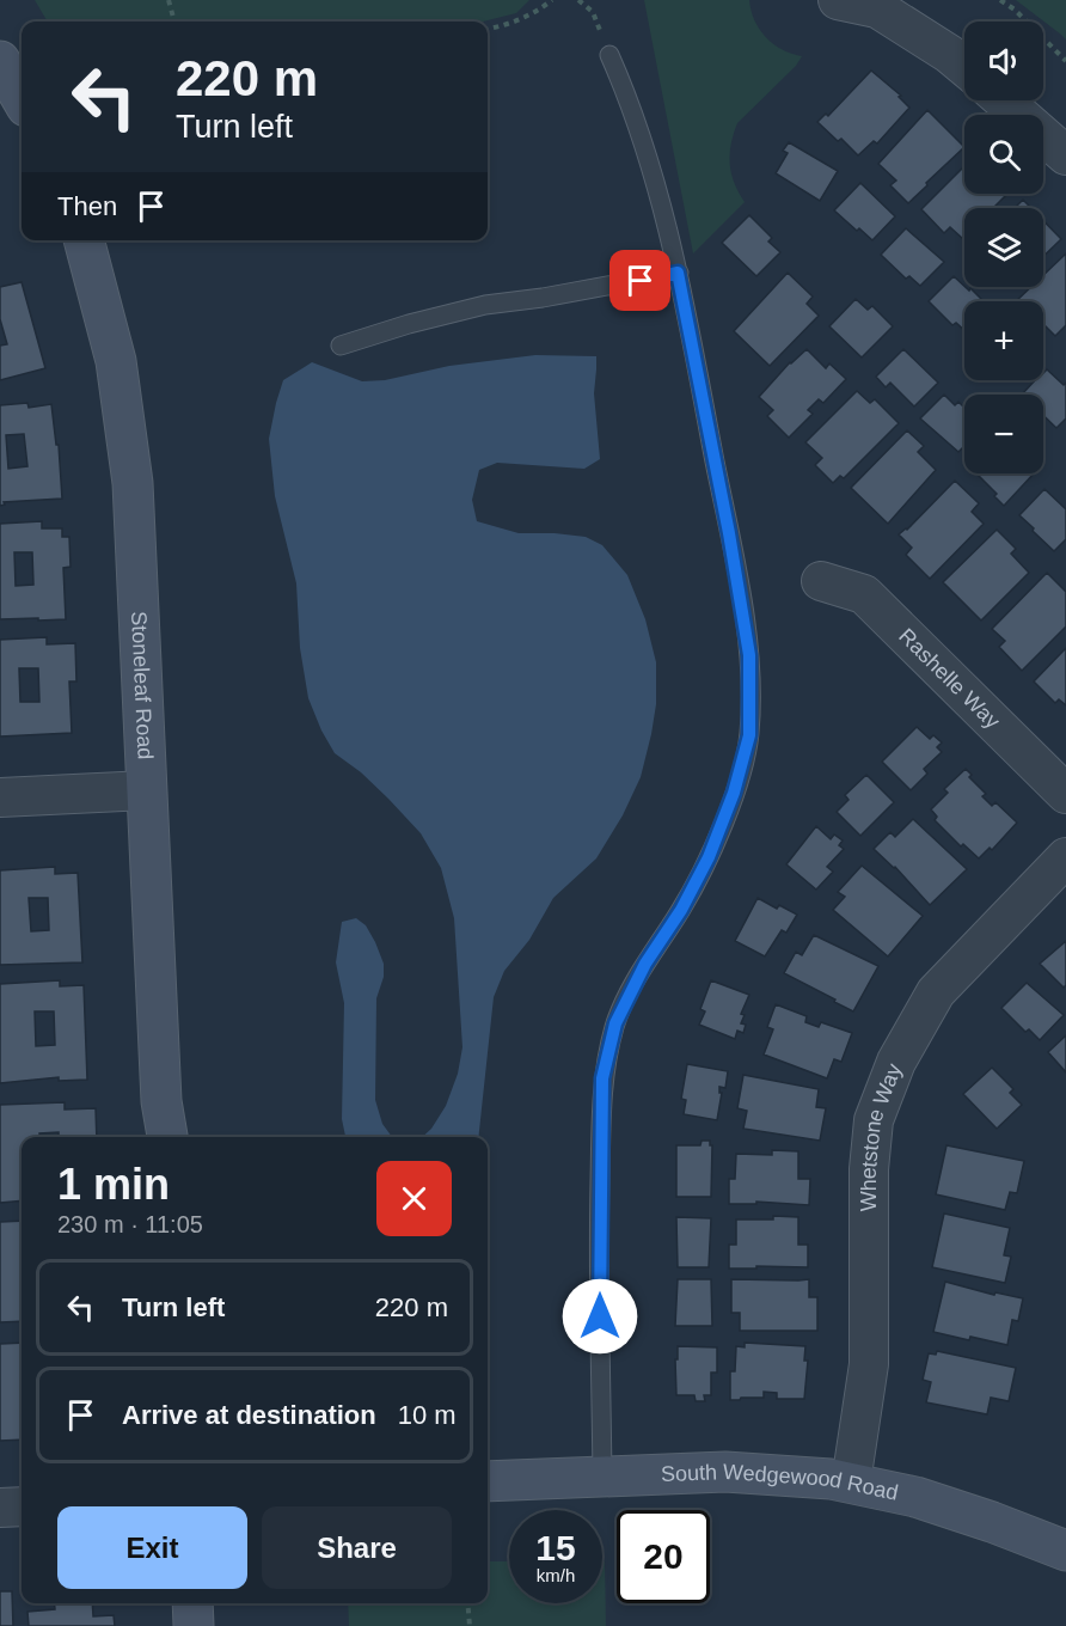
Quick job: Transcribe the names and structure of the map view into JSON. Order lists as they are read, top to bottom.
{
  "streets": {
    "street": [
      "Rashelle Way",
      "Stoneleaf Road",
      "Whetstone Way",
      "South Wedgewood Road"
    ]
  },
  "crossings": [
    ["Whetstone Way", "South Wedgewood Road"]
  ],
  "page": {
    "map_buttons": ["+", "−"],
    "turn": ["220 m", "Turn left"],
    "then": "Then",
    "heading": ["1 min", "230 m · 11:05"],
    "list": [
      {
        "name": "Turn left",
        "value": "220 m"
      },
      {
        "name": "Arrive at destination",
        "value": "10 m"
      }
    ],
    "buttons": ["Exit", "Share"],
    "speed": "15 km/h",
    "limit": "20"
  }
}
